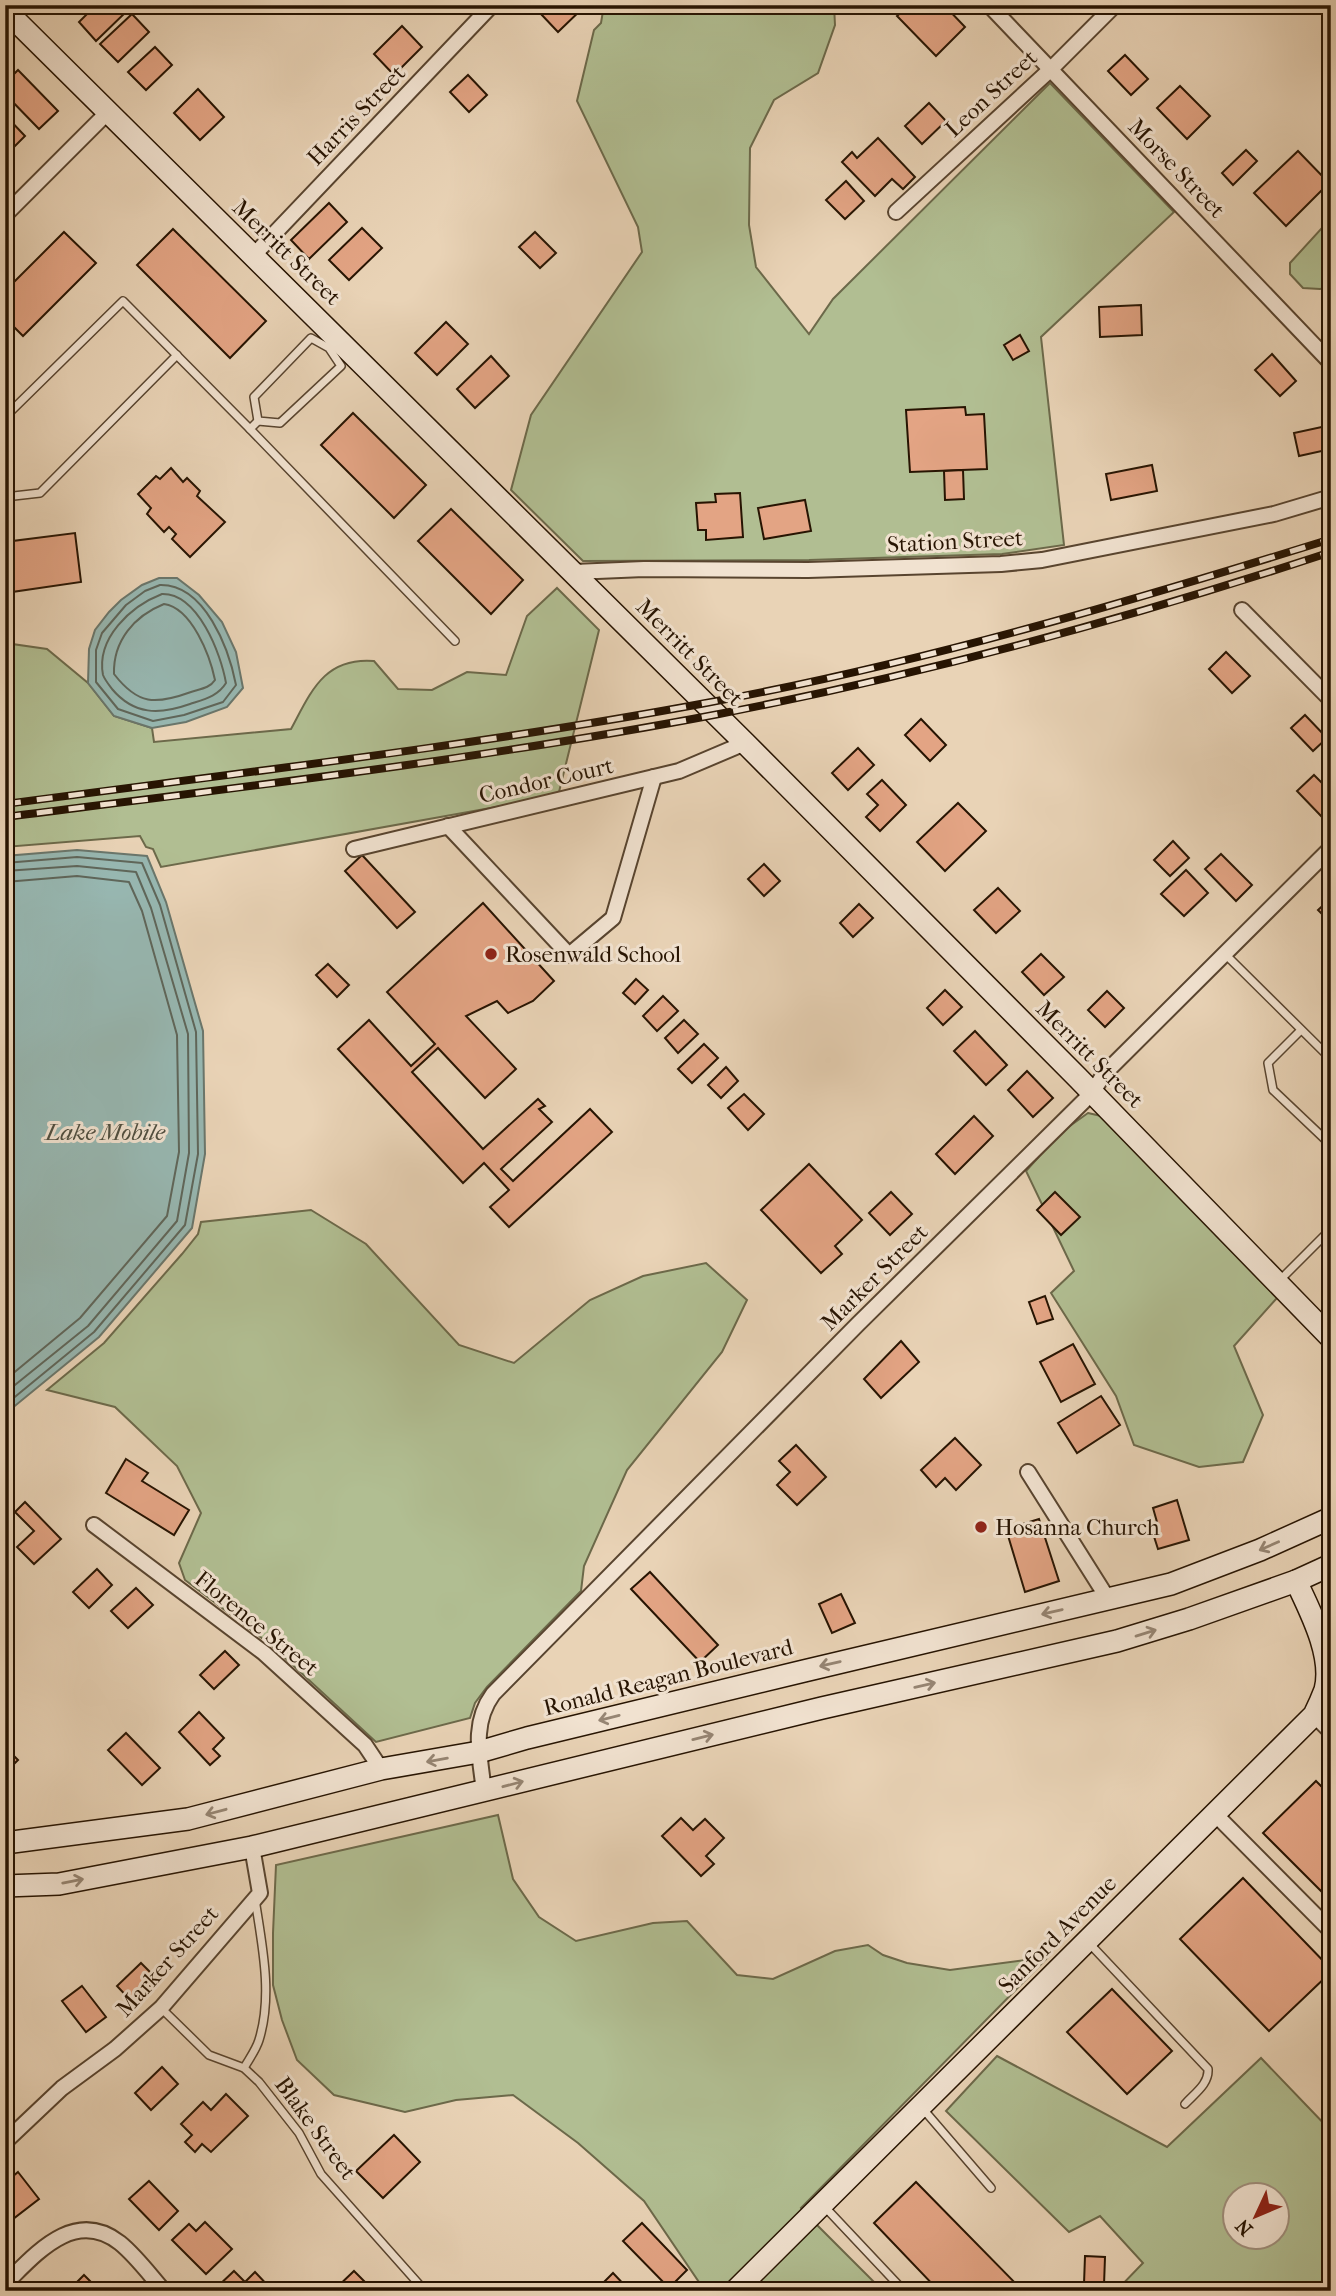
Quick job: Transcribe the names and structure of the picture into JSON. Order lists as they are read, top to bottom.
{
  "streets": {
    "street": [
      "Leon Street",
      "Harris Street",
      "Morse Street",
      "Merritt Street",
      "Station Street",
      "Condor Court",
      "Marker Street",
      "Florence Street",
      "Ronald Reagan Boulevard",
      "Sanford Avenue"
    ],
    "lane": ["Blake Street"]
  },
  "crossings": [
    ["Leon Street", "Morse Street"],
    ["Harris Street", "Merritt Street"],
    ["Merritt Street", "Station Street"],
    ["Merritt Street", "Condor Court"],
    ["Merritt Street", "Marker Street"],
    ["Marker Street", "Ronald Reagan Boulevard"],
    ["Marker Street", "Blake Street"],
    ["Florence Street", "Ronald Reagan Boulevard"]
  ],
  "water": ["Lake Mobile"],
  "places": ["Rosenwald School", "Hosanna Church"],
  "north": "bottom left"
}
